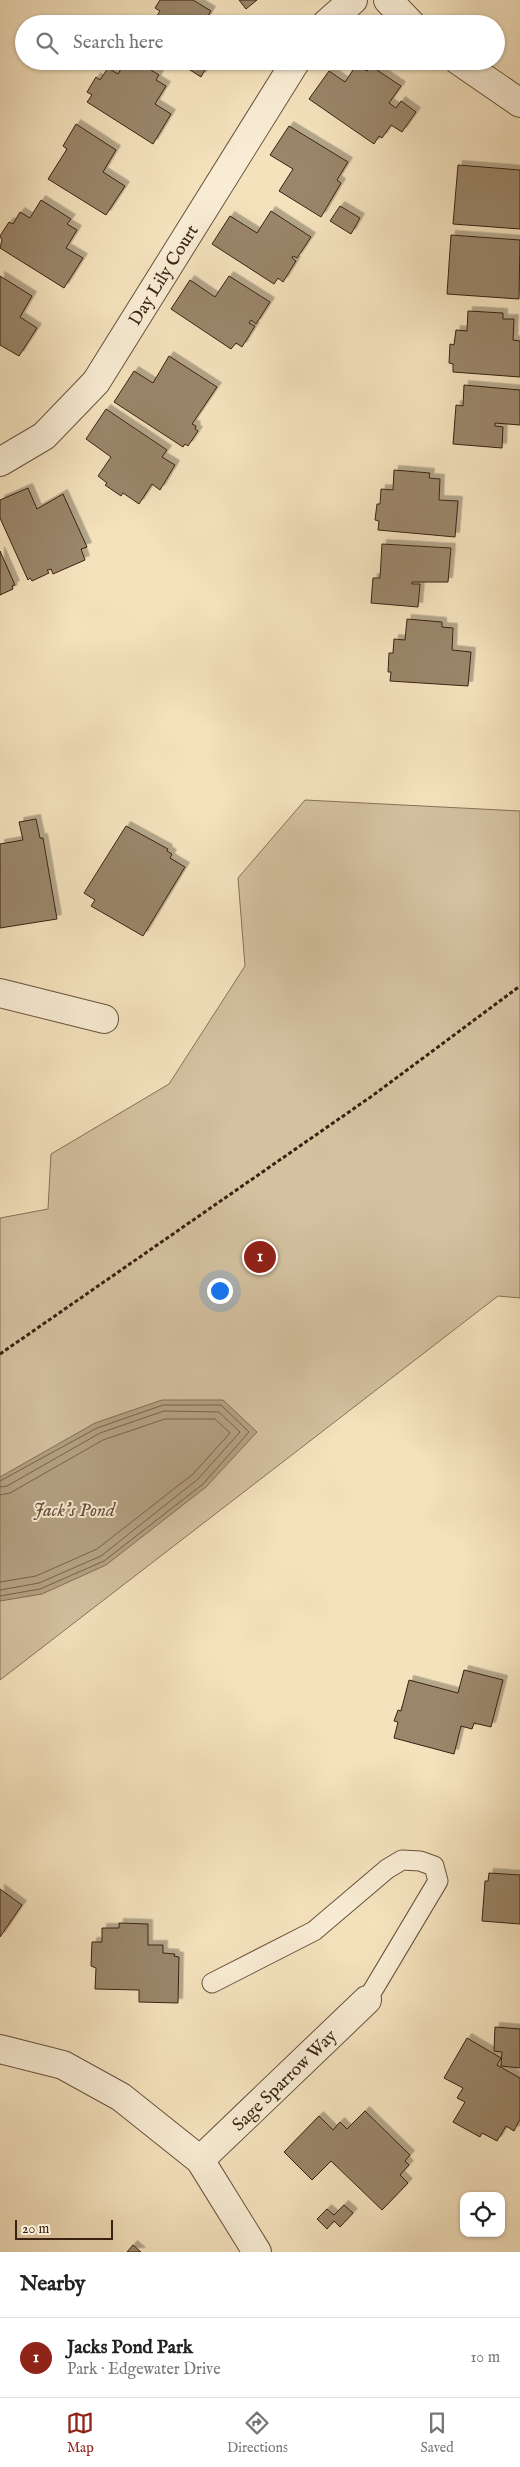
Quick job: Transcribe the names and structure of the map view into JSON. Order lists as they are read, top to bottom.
{
  "streets": {
    "street": ["Day Lily Court", "Sage Sparrow Way"]
  },
  "water": ["Jack's Pond"],
  "scale_bar": "20 m",
  "page": {
    "search": "Search here",
    "pins": "1",
    "scale": "20 m",
    "heading": "Nearby",
    "list": [
      {
        "mark": "1",
        "name": "Jacks Pond Park",
        "note": "Park · Edgewater Drive",
        "value": "10 m"
      }
    ],
    "nav": ["Map", "Directions", "Saved"]
  }
}
